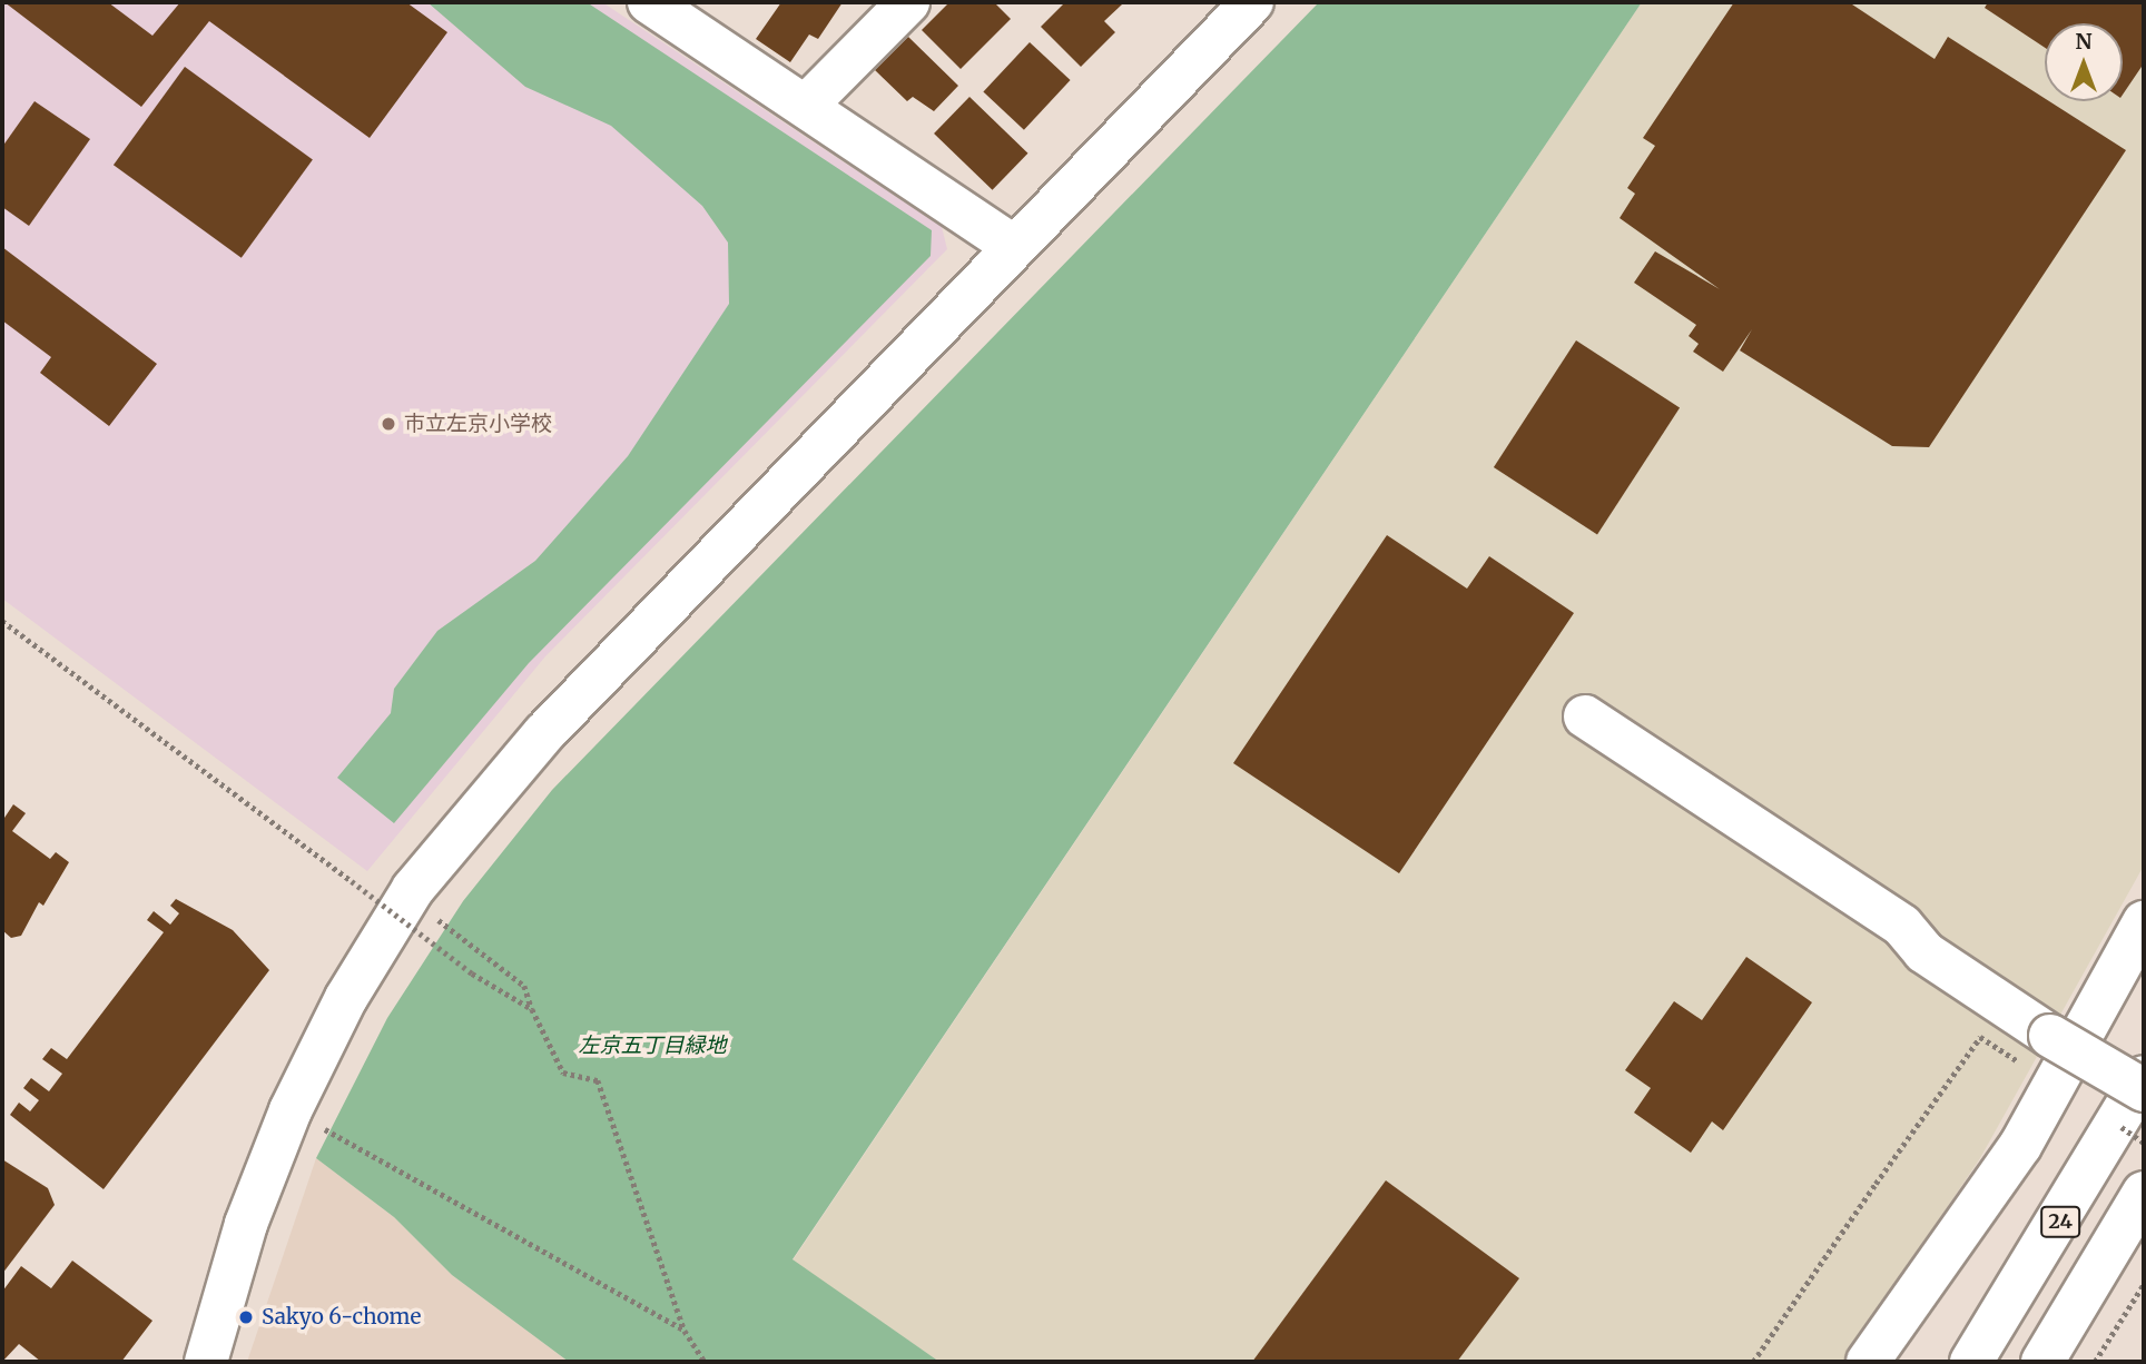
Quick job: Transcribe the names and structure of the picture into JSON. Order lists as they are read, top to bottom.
{
  "streets": {
    "main road": ["24"]
  },
  "parks": ["左京五丁目緑地"],
  "places": ["市立左京小学校", "Sakyo 6-chome"],
  "north": "top"
}
